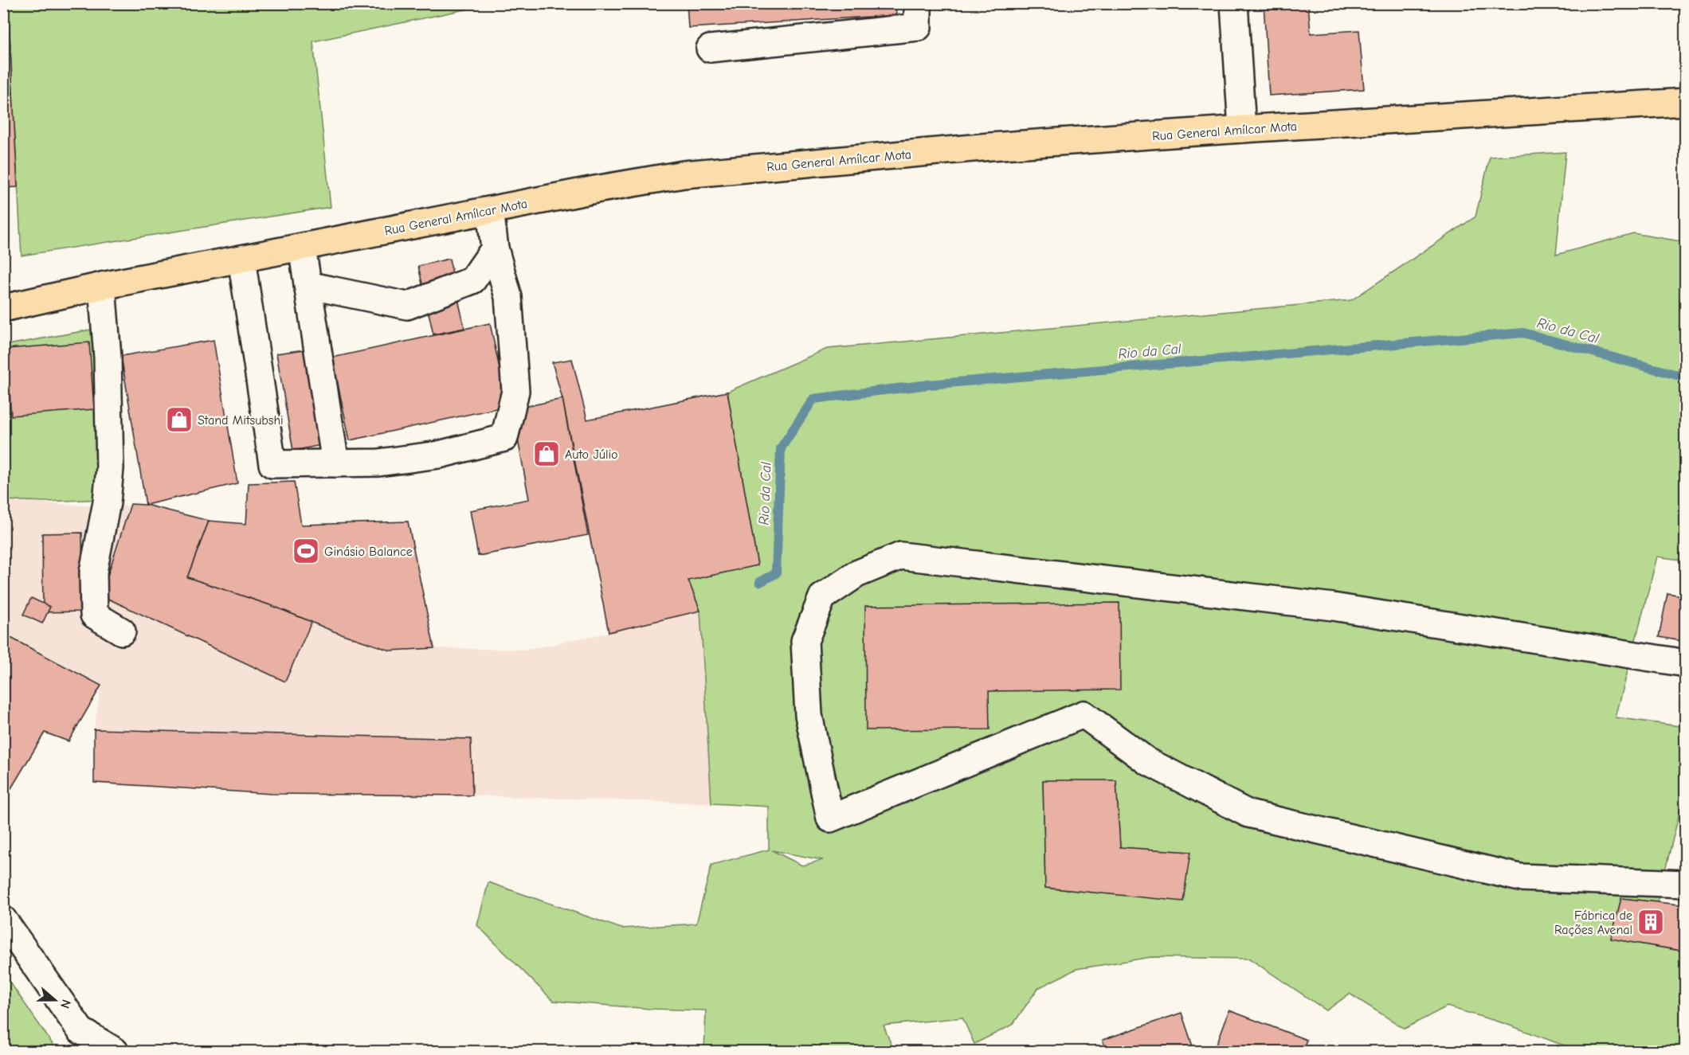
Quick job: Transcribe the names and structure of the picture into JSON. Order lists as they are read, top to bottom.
{
  "streets": {
    "main road": ["Rua General Amílcar Mota"]
  },
  "water": ["Rio da Cal"],
  "places": {
    "shop": ["Stand Mitsubshi", "Auto Júlio"],
    "sports": ["Ginásio Balance"],
    "building": ["Fábrica de Rações Avenal"]
  },
  "north": "right"
}
